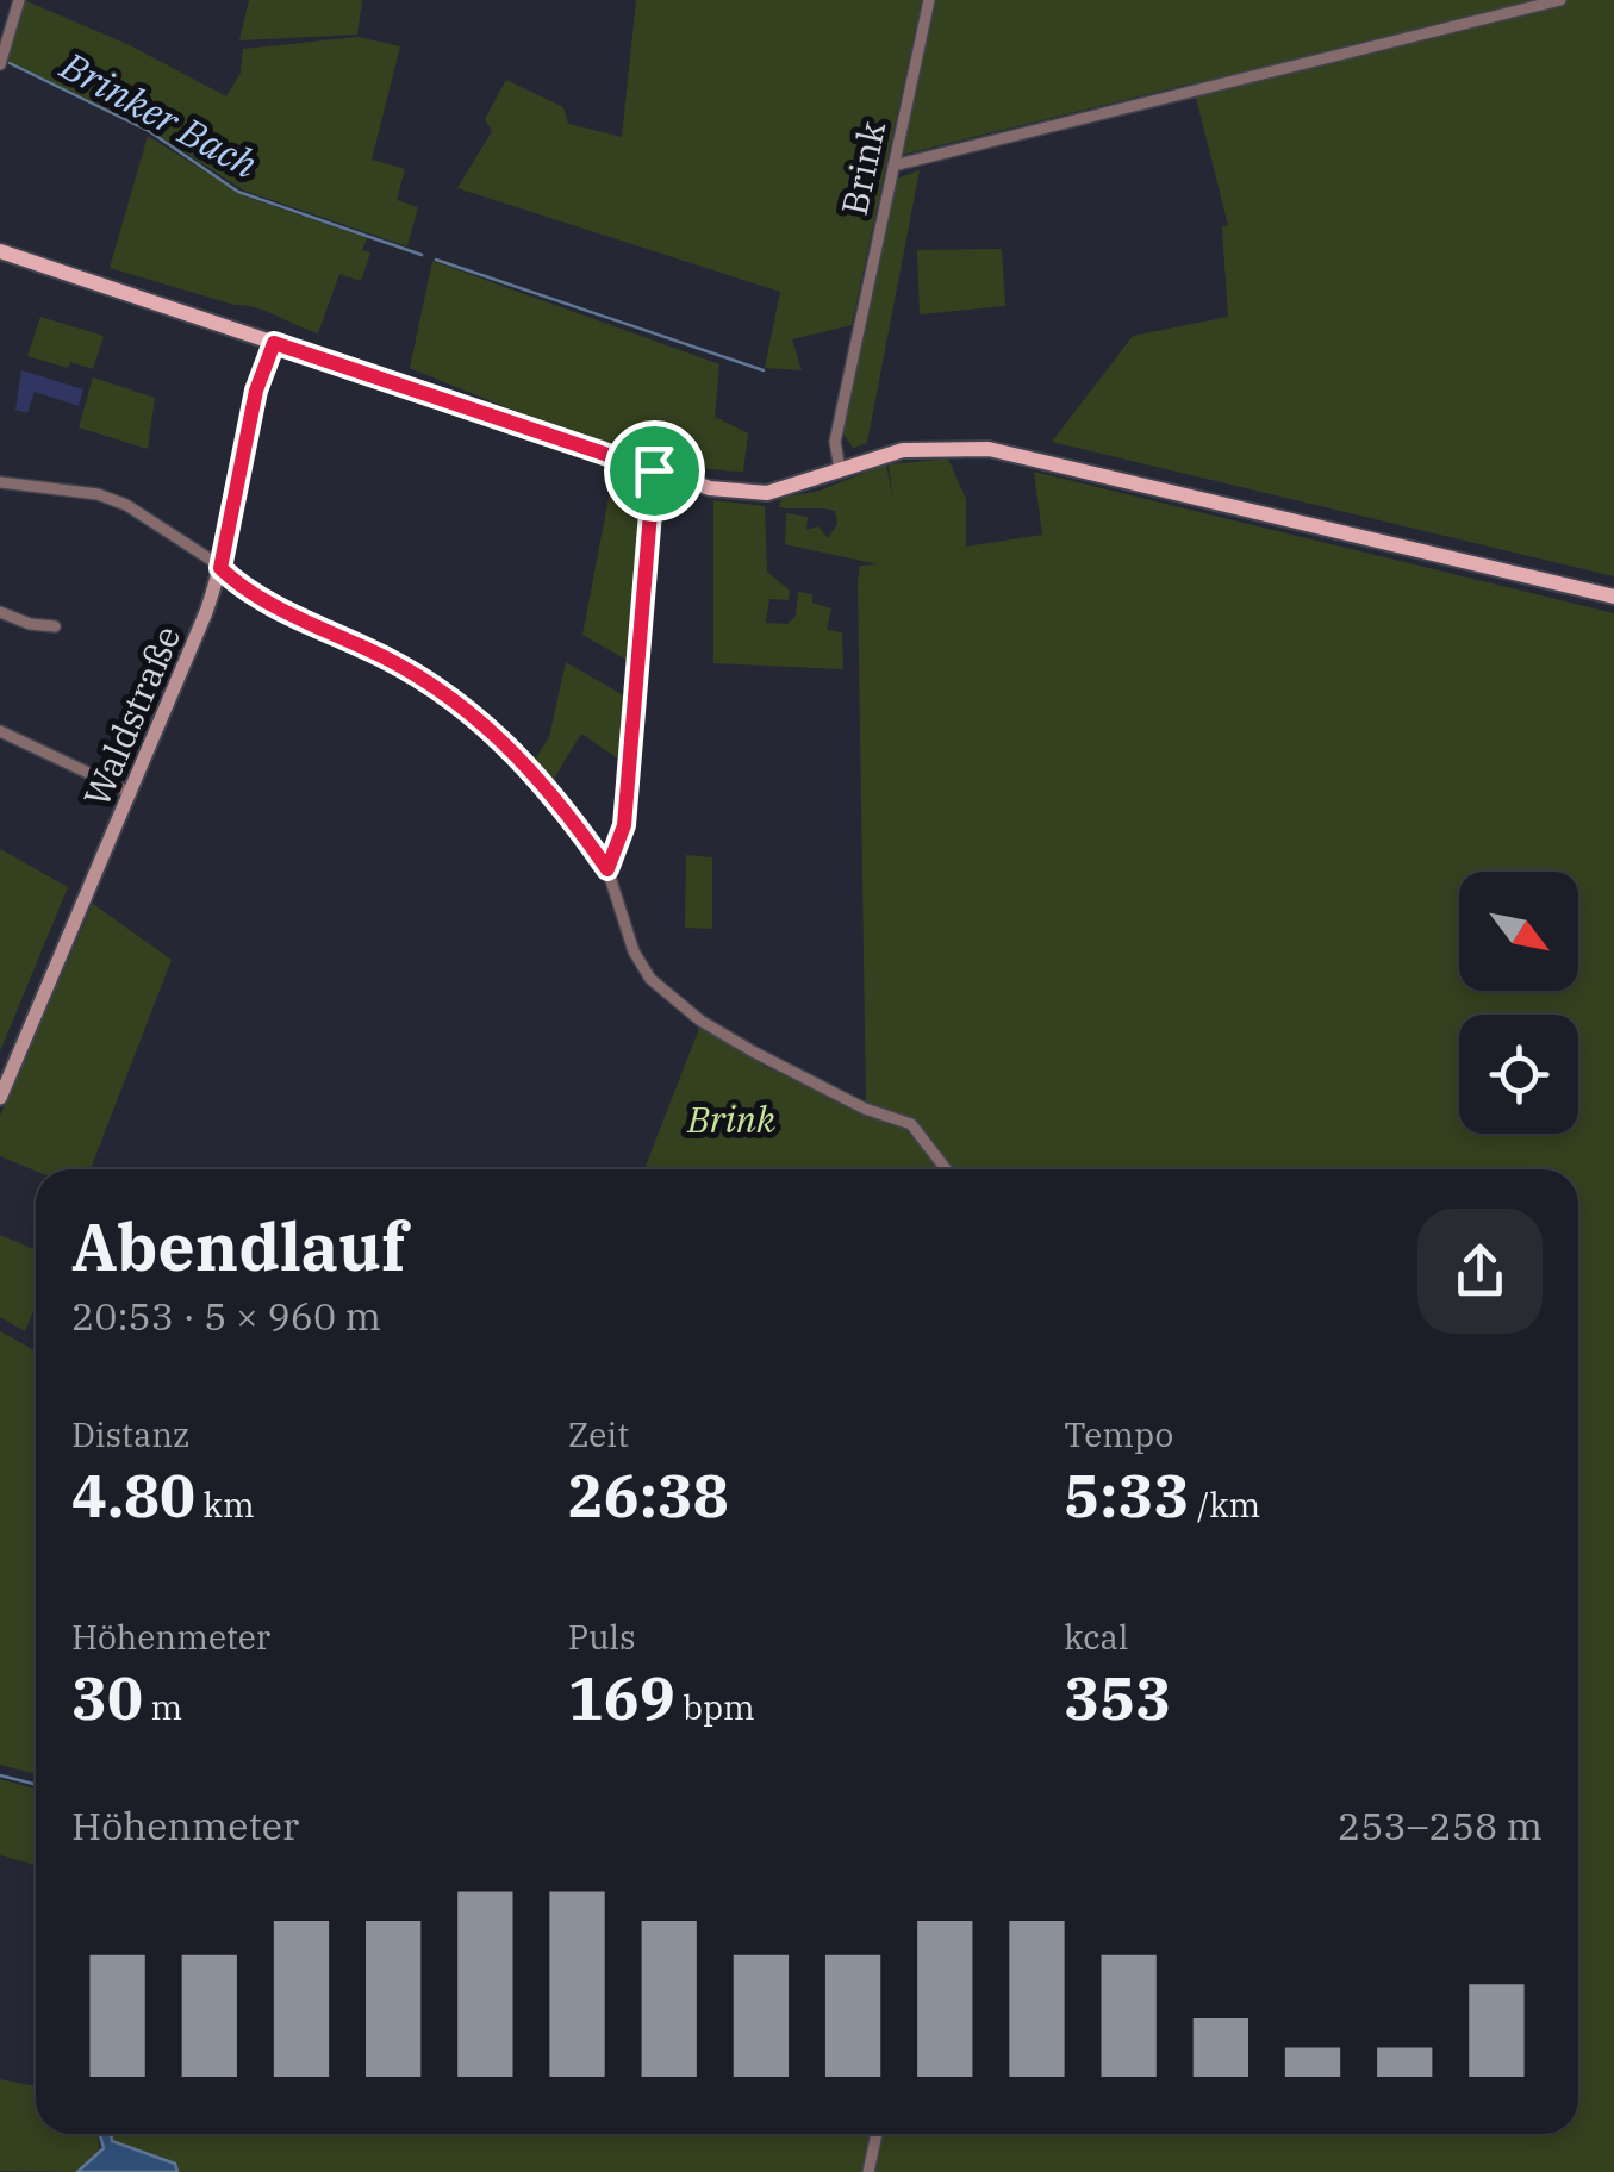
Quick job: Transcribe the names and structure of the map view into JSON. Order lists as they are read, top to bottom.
{
  "streets": {
    "street": ["Brink", "Waldstraße"]
  },
  "water": ["Brinker Bach"],
  "parks": ["Brink"],
  "north": "bottom right",
  "page": {
    "heading": ["Abendlauf", "20:53 · 5 × 960 m"],
    "stats": [
      ["Distanz", "4.80 km"],
      ["Zeit", "26:38"],
      ["Tempo", "5:33 /km"],
      ["Höhenmeter", "30 m"],
      ["Puls", "169 bpm"],
      ["kcal", "353"]
    ],
    "chart": ["Höhenmeter", "253–258 m"]
  }
}
